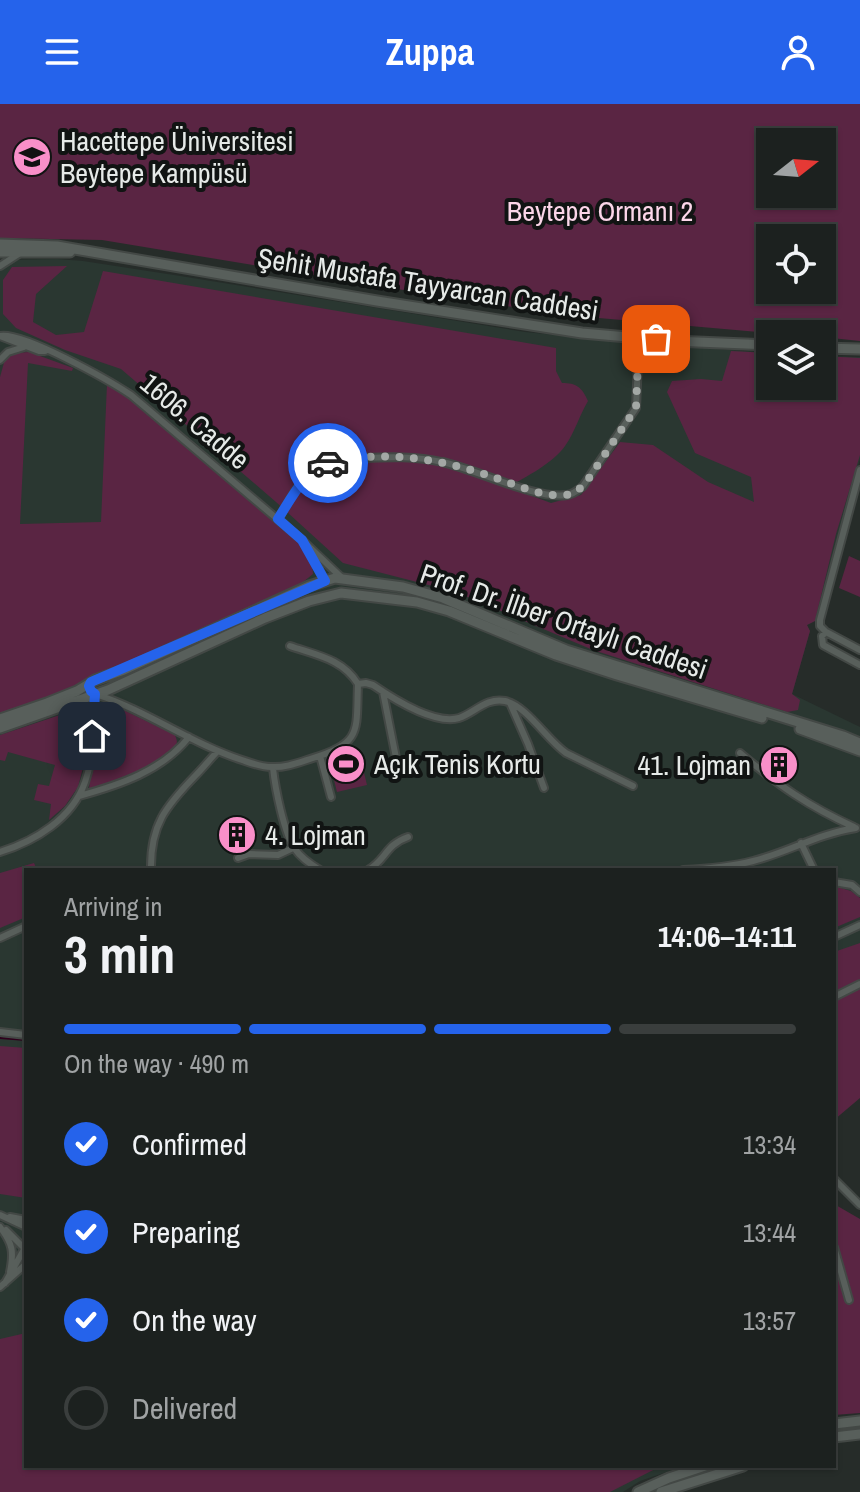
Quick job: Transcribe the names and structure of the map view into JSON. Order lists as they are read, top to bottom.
{
  "streets": {
    "street": ["Şehit Mustafa Tayyarcan Caddesi", "1606. Cadde", "Prof. Dr. İlber Ortaylı Caddesi"]
  },
  "crossings": [
    ["1606. Cadde", "Prof. Dr. İlber Ortaylı Caddesi"]
  ],
  "parks": ["Beytepe Ormanı 2"],
  "places": {
    "school or university": ["Hacettepe Üniversitesi Beytepe Kampüsü"],
    "sports": ["Açık Tenis Kortu"],
    "building": ["41. Lojman", "4. Lojman"]
  },
  "north": "right",
  "page": {
    "header": "Zuppa",
    "heading": ["3 min", "Arriving in", "14:06–14:11"],
    "bar": "On the way · 490 m",
    "list": [
      ["Confirmed", "13:34"],
      ["Preparing", "13:44"],
      ["On the way", "13:57"],
      "Delivered"
    ]
  }
}
